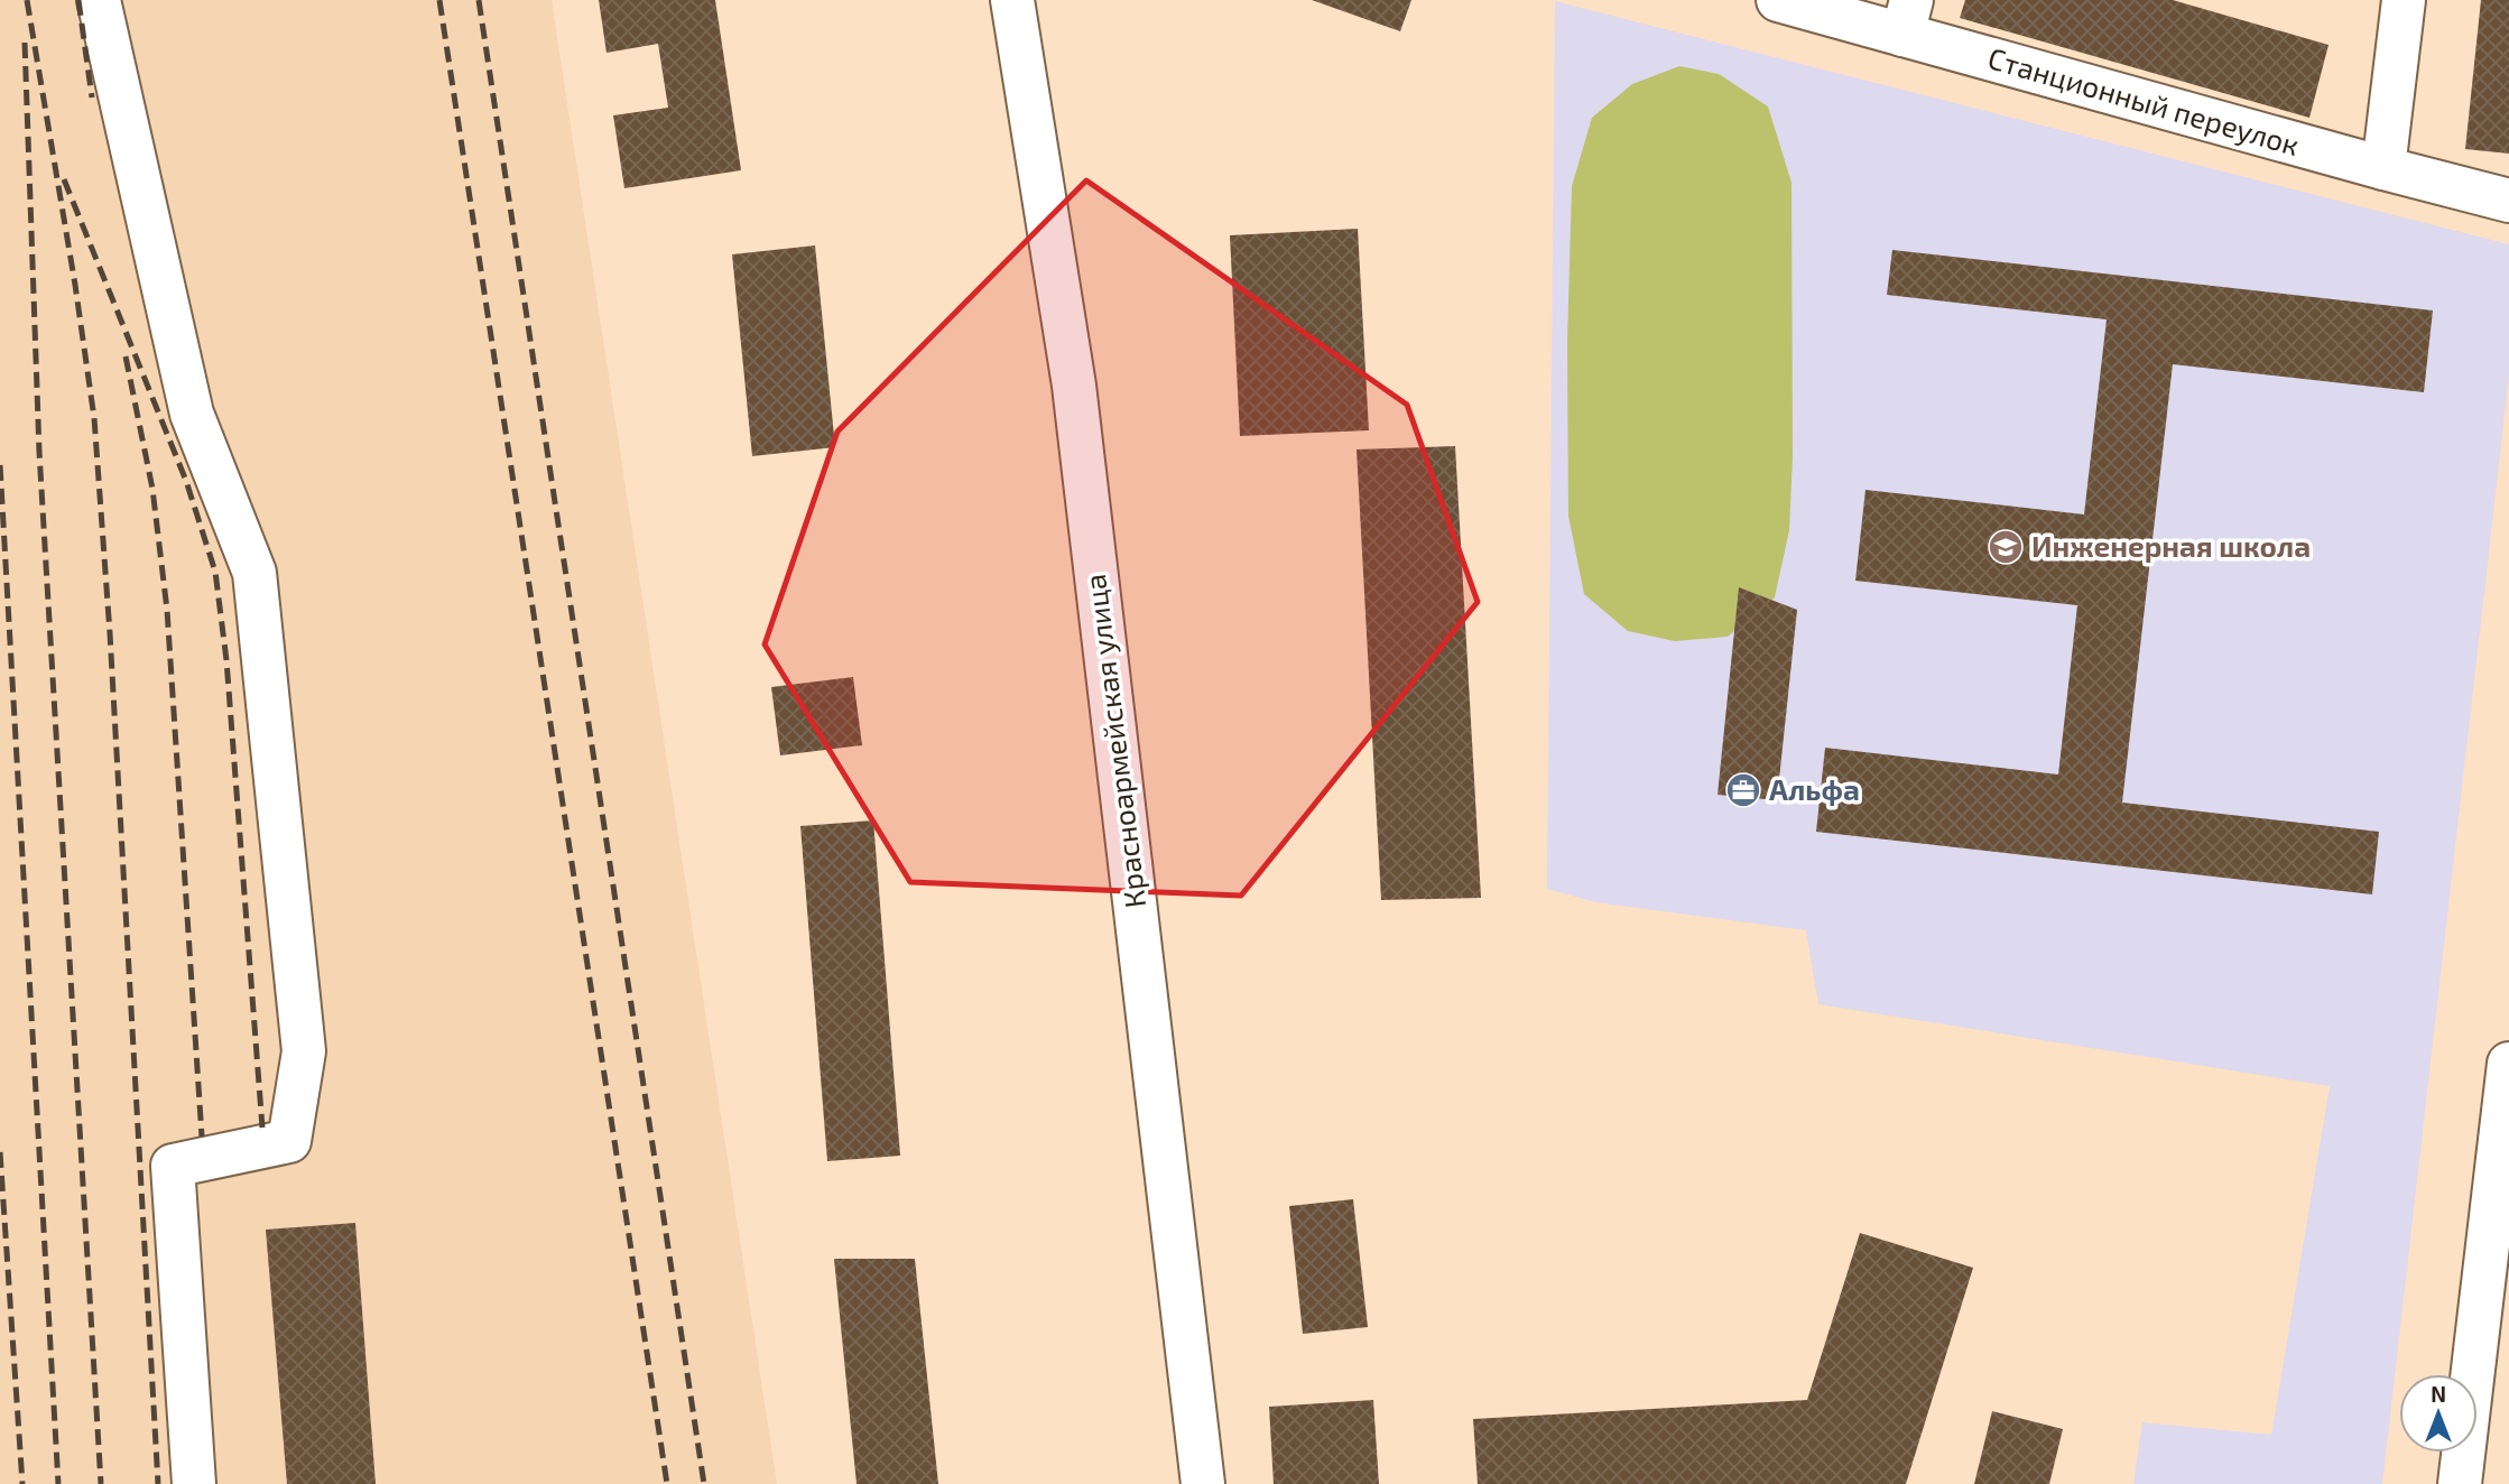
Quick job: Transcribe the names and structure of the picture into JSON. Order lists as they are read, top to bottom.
{
  "streets": {
    "street": ["Станционный переулок", "Красноармейская улица"]
  },
  "places": {
    "school or university": ["Инженерная школа"],
    "office": ["Альфа"]
  },
  "north": "top"
}
